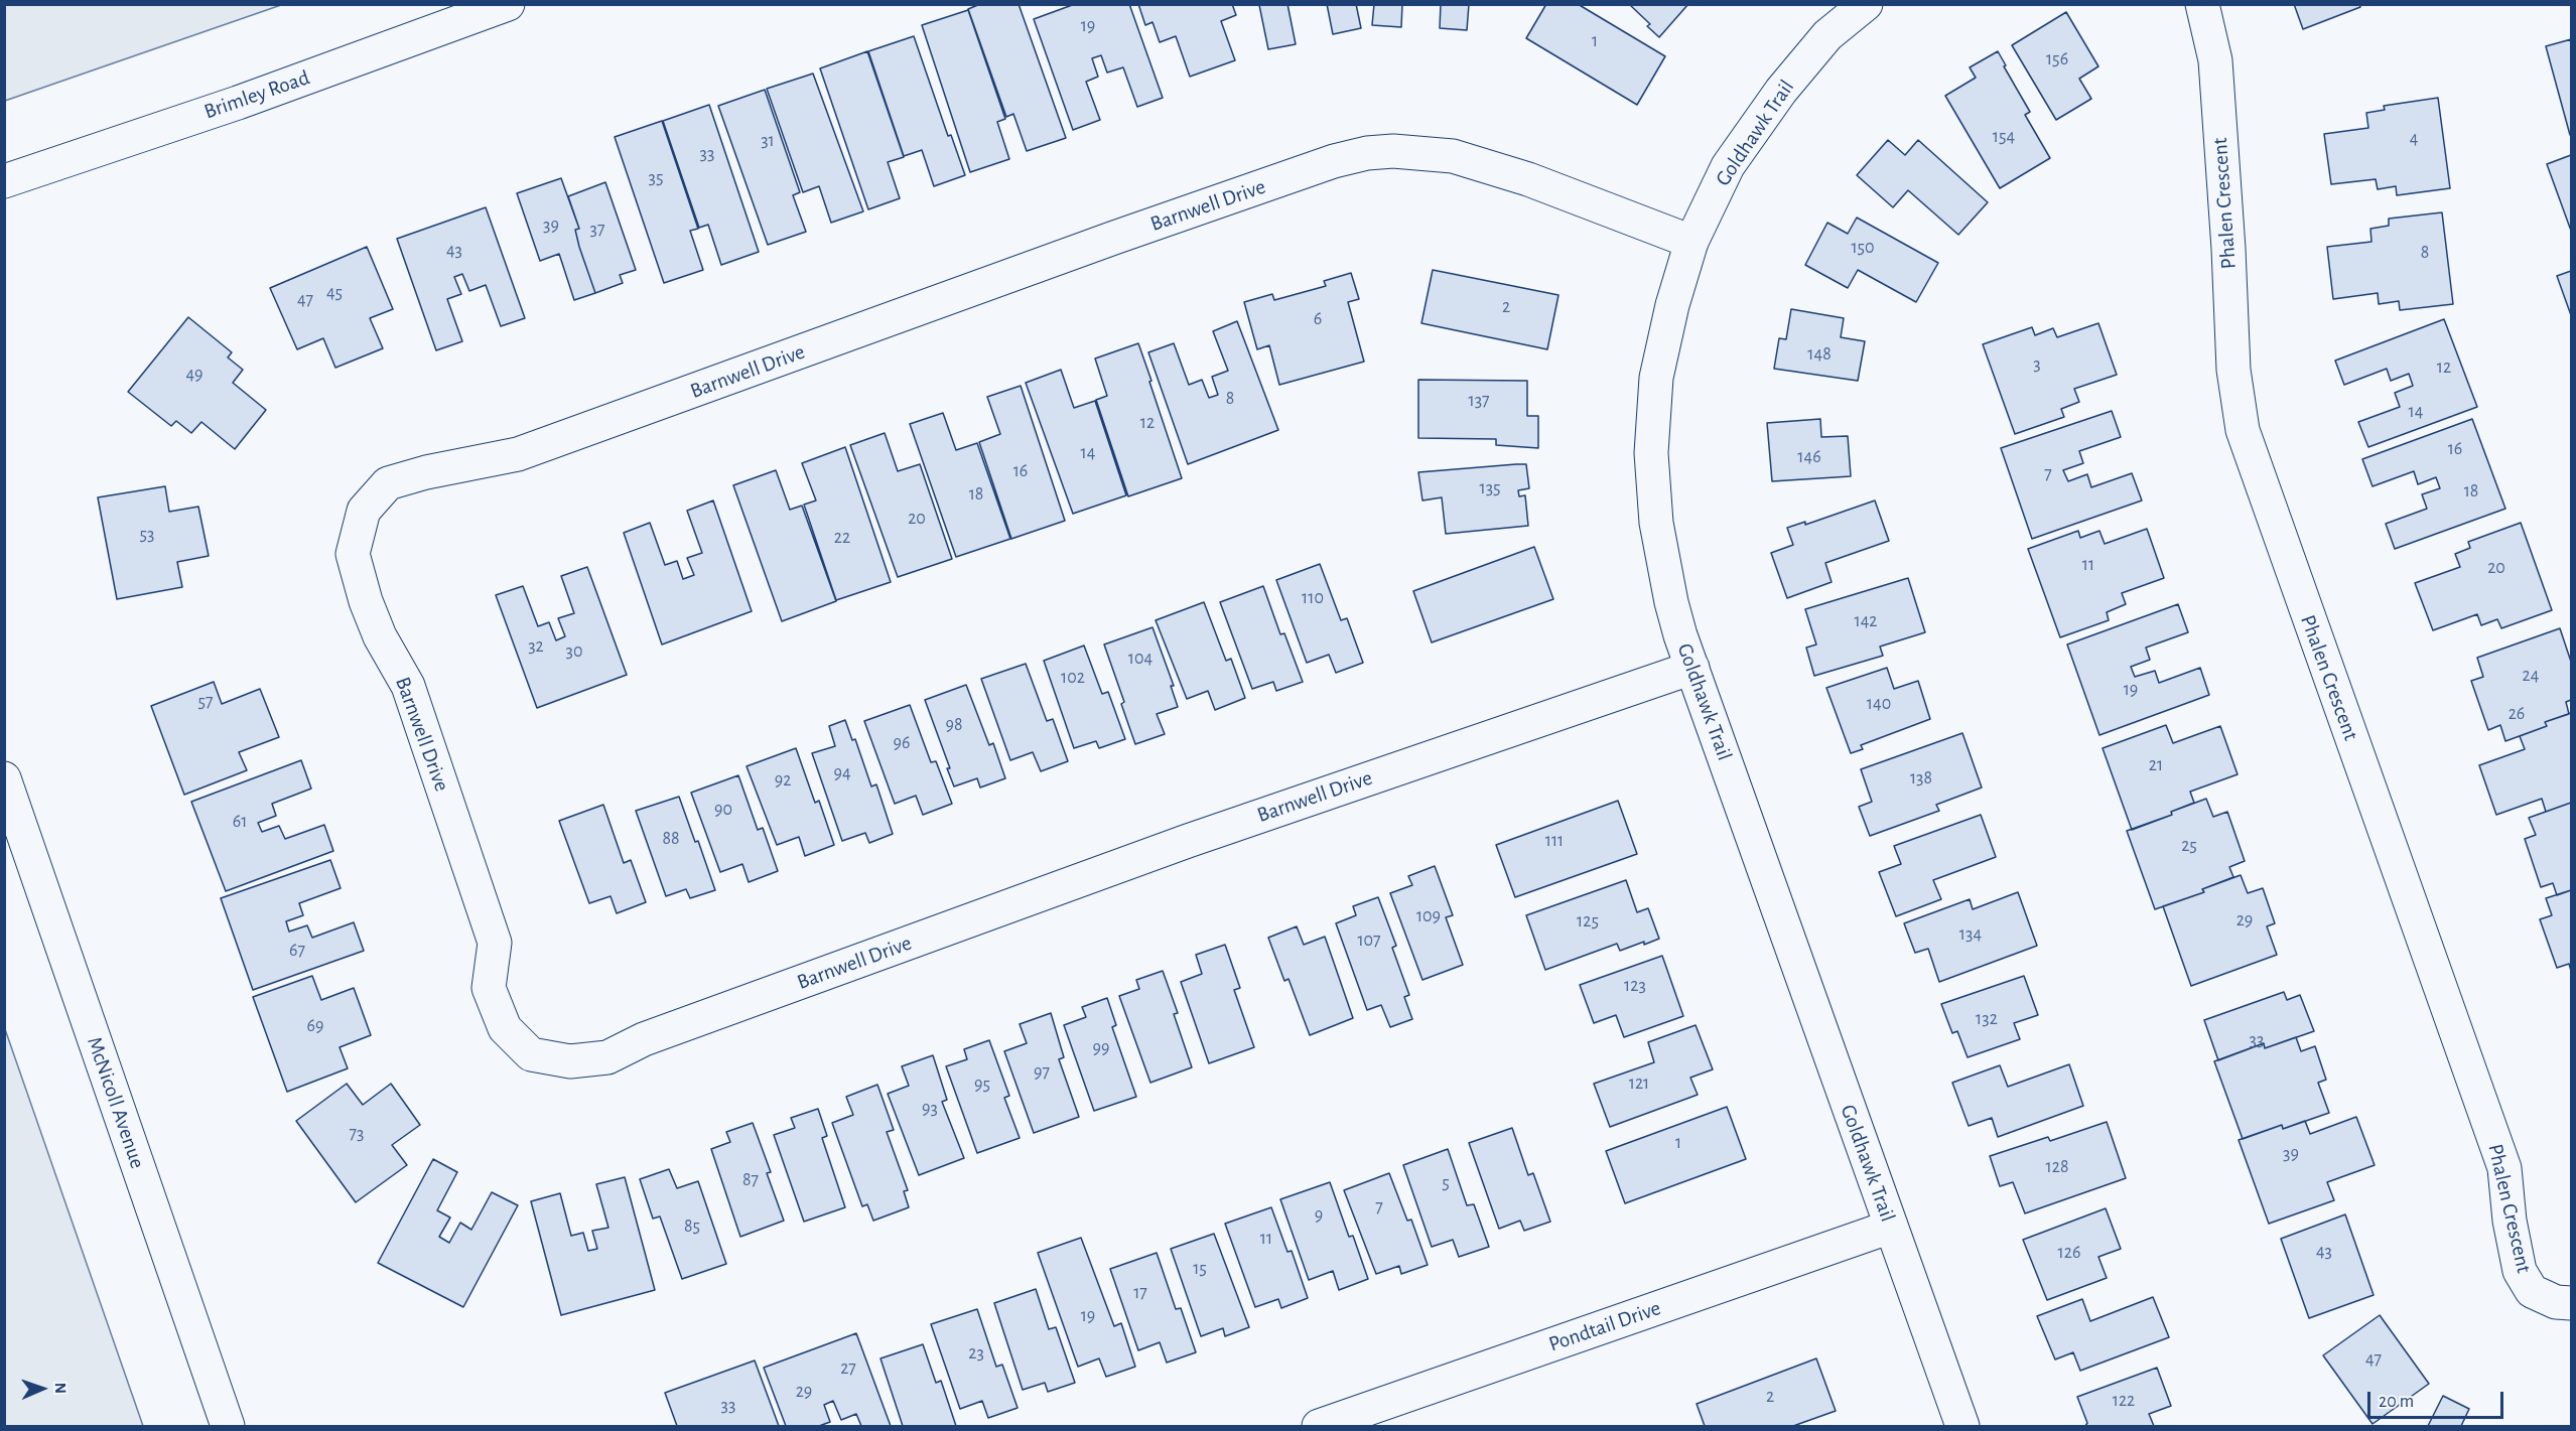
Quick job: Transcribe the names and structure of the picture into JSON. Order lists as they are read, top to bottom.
{
  "streets": {
    "street": [
      "Brimley Road",
      "Goldhawk Trail",
      "Phalen Crescent",
      "Barnwell Drive",
      "McNicoll Avenue",
      "Pondtail Drive"
    ]
  },
  "crossings": [
    ["Goldhawk Trail", "Barnwell Drive"],
    ["Goldhawk Trail", "Pondtail Drive"]
  ],
  "house_numbers": [
    "19",
    "1",
    "156",
    "154",
    "4",
    "31",
    "33",
    "35",
    "39",
    "37",
    "150",
    "43",
    "8",
    "45",
    "47",
    "2",
    "6",
    "148",
    "3",
    "12",
    "49",
    "8",
    "137",
    "14",
    "12",
    "16",
    "14",
    "146",
    "16",
    "7",
    "135",
    "18",
    "18",
    "20",
    "53",
    "22",
    "11",
    "20",
    "110",
    "142",
    "32",
    "30",
    "104",
    "24",
    "102",
    "19",
    "57",
    "140",
    "26",
    "98",
    "96",
    "21",
    "94",
    "138",
    "92",
    "90",
    "61",
    "88",
    "111",
    "25",
    "109",
    "29",
    "125",
    "134",
    "107",
    "67",
    "123",
    "132",
    "69",
    "33",
    "99",
    "97",
    "121",
    "95",
    "93",
    "73",
    "1",
    "39",
    "128",
    "87",
    "5",
    "7",
    "9",
    "85",
    "11",
    "43",
    "126",
    "15",
    "17",
    "19",
    "23",
    "47",
    "27",
    "29",
    "2",
    "122",
    "33"
  ],
  "scale_bar": "20 m",
  "north": "right"
}
